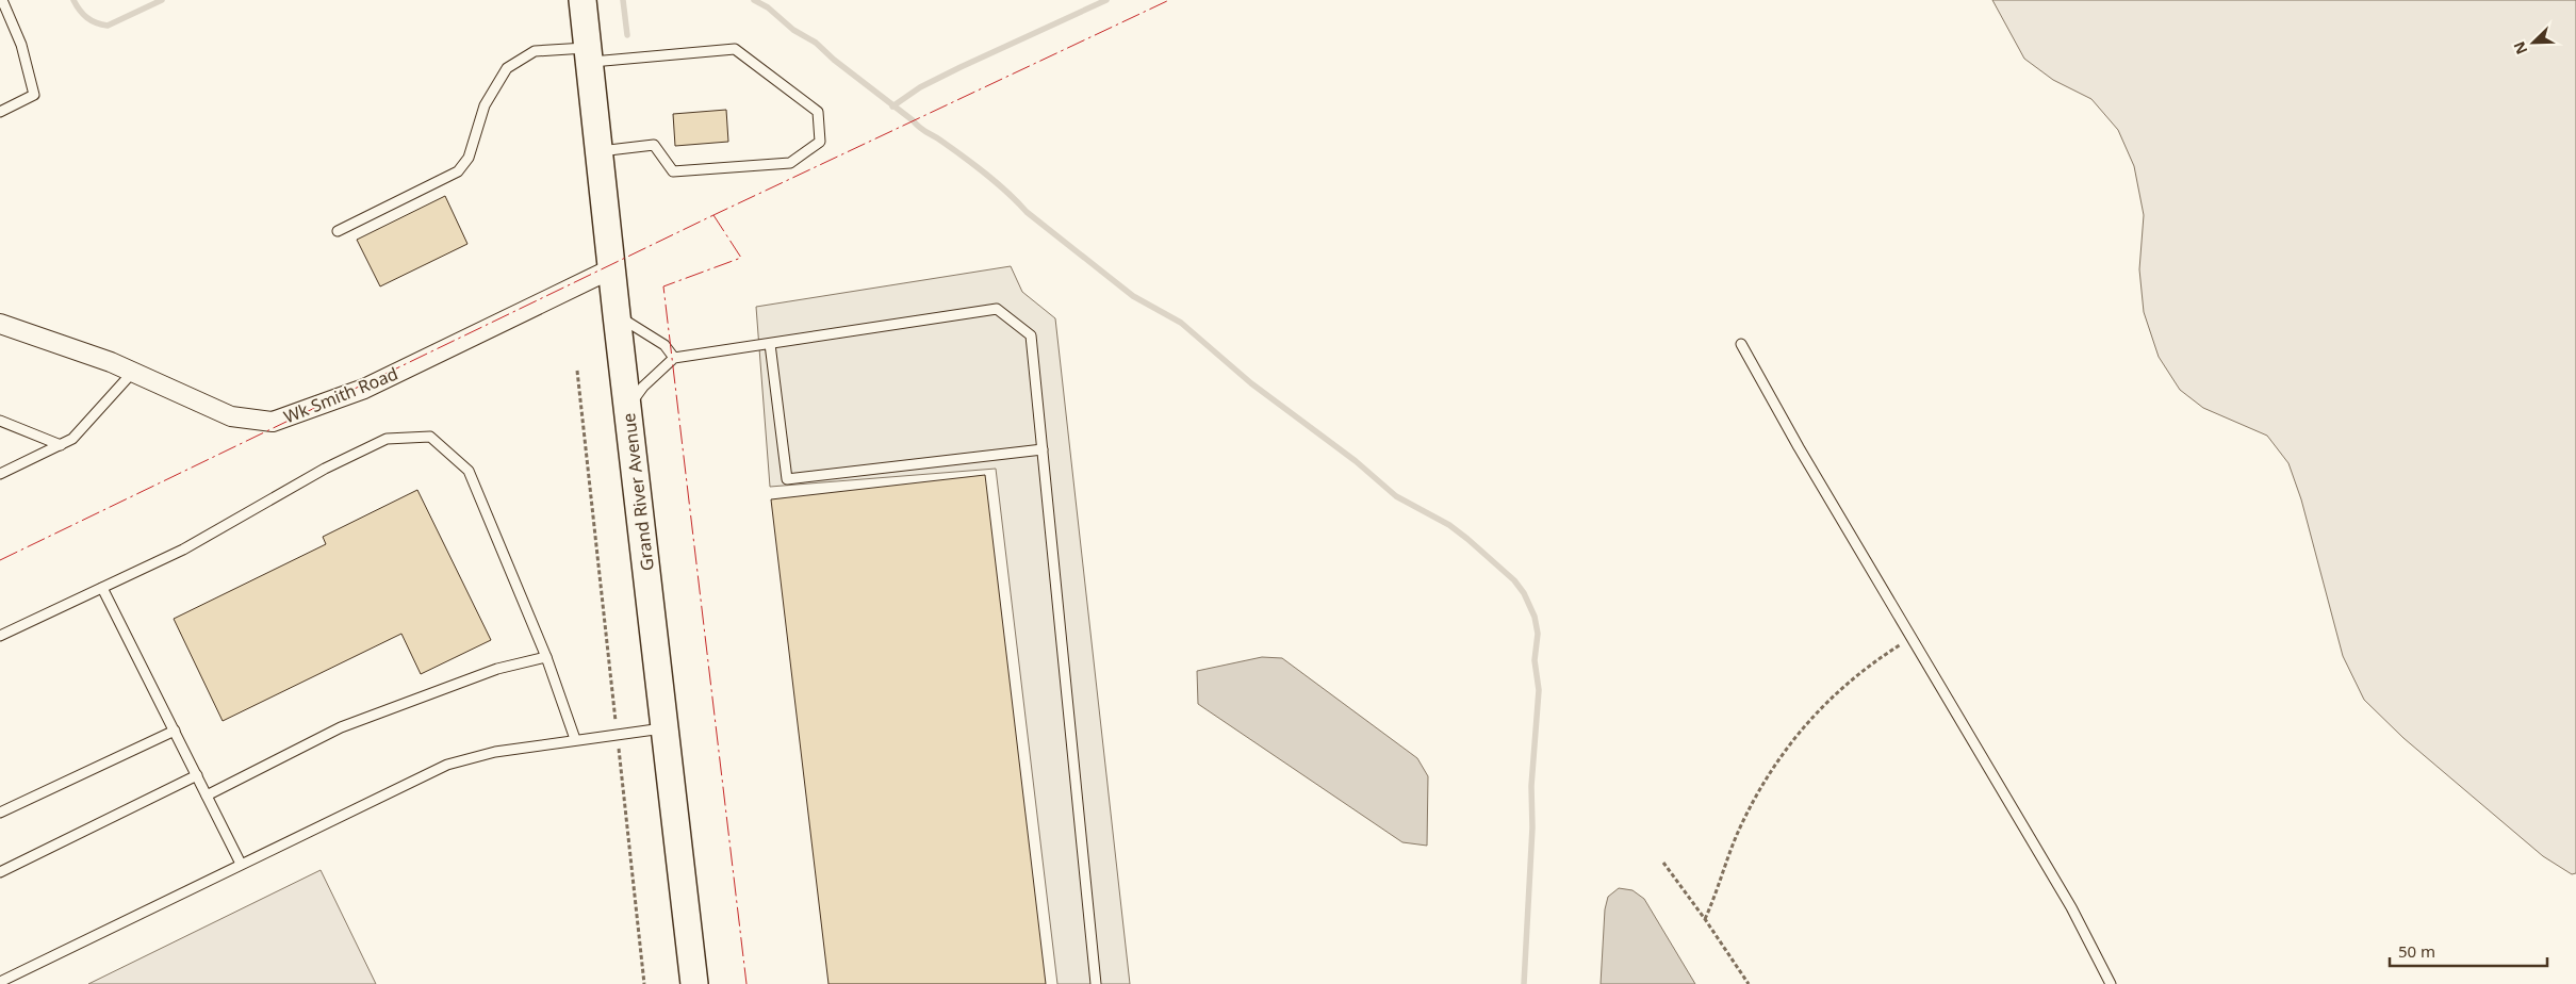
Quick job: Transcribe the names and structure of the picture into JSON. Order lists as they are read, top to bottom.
{
  "streets": {
    "main road": ["Grand River Avenue"],
    "street": ["Wk Smith Road"]
  },
  "crossings": [
    ["Wk Smith Road", "Grand River Avenue"]
  ],
  "scale_bar": "50 m",
  "north": "bottom left"
}
